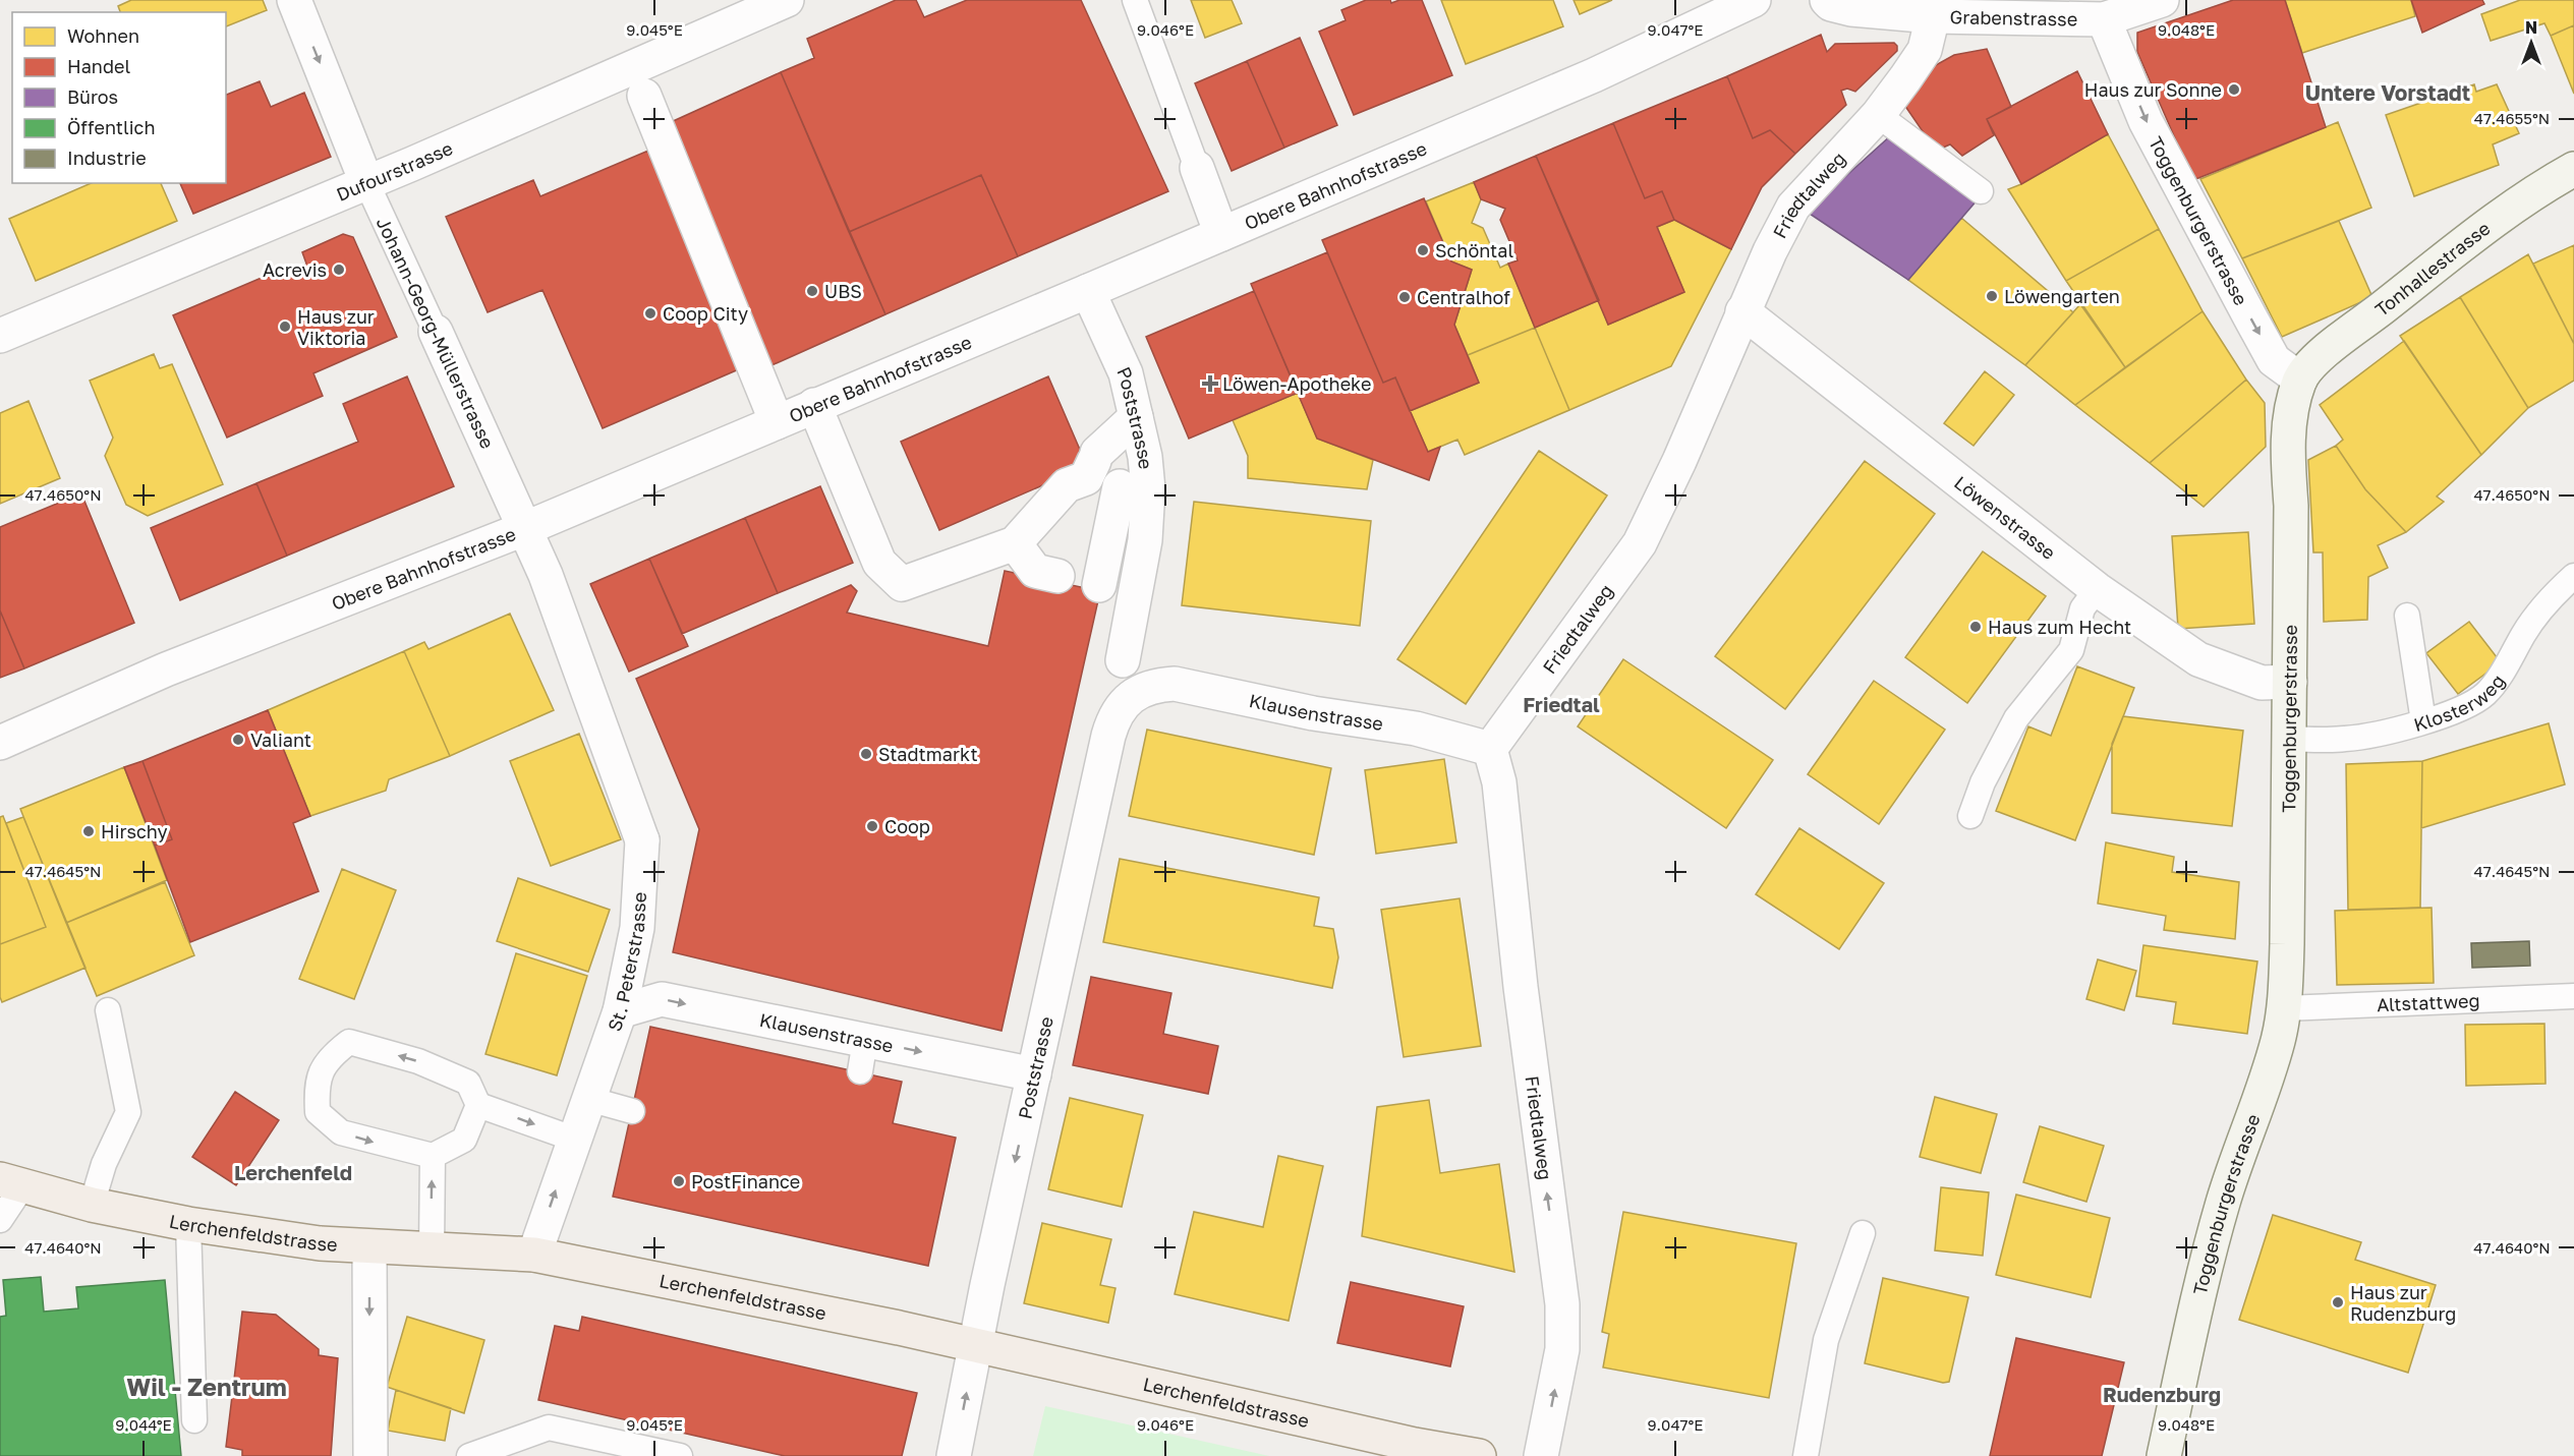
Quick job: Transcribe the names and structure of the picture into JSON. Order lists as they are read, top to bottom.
{
  "streets": {
    "main road": ["Toggenburgerstrasse", "Tonhallestrasse", "Lerchenfeldstrasse"],
    "street": [
      "Grabenstrasse",
      "Dufourstrasse",
      "Obere Bahnhofstrasse",
      "Friedtalweg",
      "Johann-Georg-Müllerstrasse",
      "Poststrasse",
      "Löwenstrasse",
      "Klausenstrasse",
      "St. Peterstrasse"
    ],
    "lane": ["Klosterweg", "Altstattweg"]
  },
  "crossings": [
    ["Grabenstrasse", "Friedtalweg"],
    ["Grabenstrasse", "Toggenburgerstrasse"],
    ["Dufourstrasse", "Johann-Georg-Müllerstrasse"],
    ["Obere Bahnhofstrasse", "Johann-Georg-Müllerstrasse"],
    ["Obere Bahnhofstrasse", "Poststrasse"],
    ["Obere Bahnhofstrasse", "St. Peterstrasse"],
    ["Friedtalweg", "Löwenstrasse"],
    ["Friedtalweg", "Klausenstrasse"],
    ["Toggenburgerstrasse", "Tonhallestrasse"],
    ["Toggenburgerstrasse", "Löwenstrasse"],
    ["Toggenburgerstrasse", "Klosterweg"],
    ["Toggenburgerstrasse", "Altstattweg"],
    ["Johann-Georg-Müllerstrasse", "St. Peterstrasse"],
    ["Poststrasse", "Klausenstrasse"],
    ["Poststrasse", "Lerchenfeldstrasse"],
    ["Klausenstrasse", "St. Peterstrasse"],
    ["St. Peterstrasse", "Lerchenfeldstrasse"]
  ],
  "one_way": ["Friedtalweg", "Klausenstrasse"],
  "districts": [
    "Untere Vorstadt",
    "Friedtal",
    "Lerchenfeld",
    "Wil - Zentrum",
    "Rudenzburg"
  ],
  "places": {
    "other": [
      "Haus zur Sonne",
      "Schöntal",
      "Acrevis",
      "UBS",
      "Löwengarten",
      "Centralhof",
      "Coop City",
      "Haus zur Viktoria",
      "Haus zum Hecht",
      "Valiant",
      "Stadtmarkt",
      "Coop",
      "Hirschy",
      "PostFinance",
      "Haus zur Rudenzburg"
    ],
    "health": ["Löwen-Apotheke"]
  },
  "legend": [
    "Wohnen",
    "Handel",
    "Büros",
    "Öffentlich",
    "Industrie"
  ],
  "north": "top",
  "coordinates": [
    "9.045°E",
    "9.046°E",
    "9.047°E",
    "9.048°E",
    "47.4655°N",
    "47.4650°N",
    "47.4645°N",
    "47.4640°N",
    "9.044°E"
  ]
}
